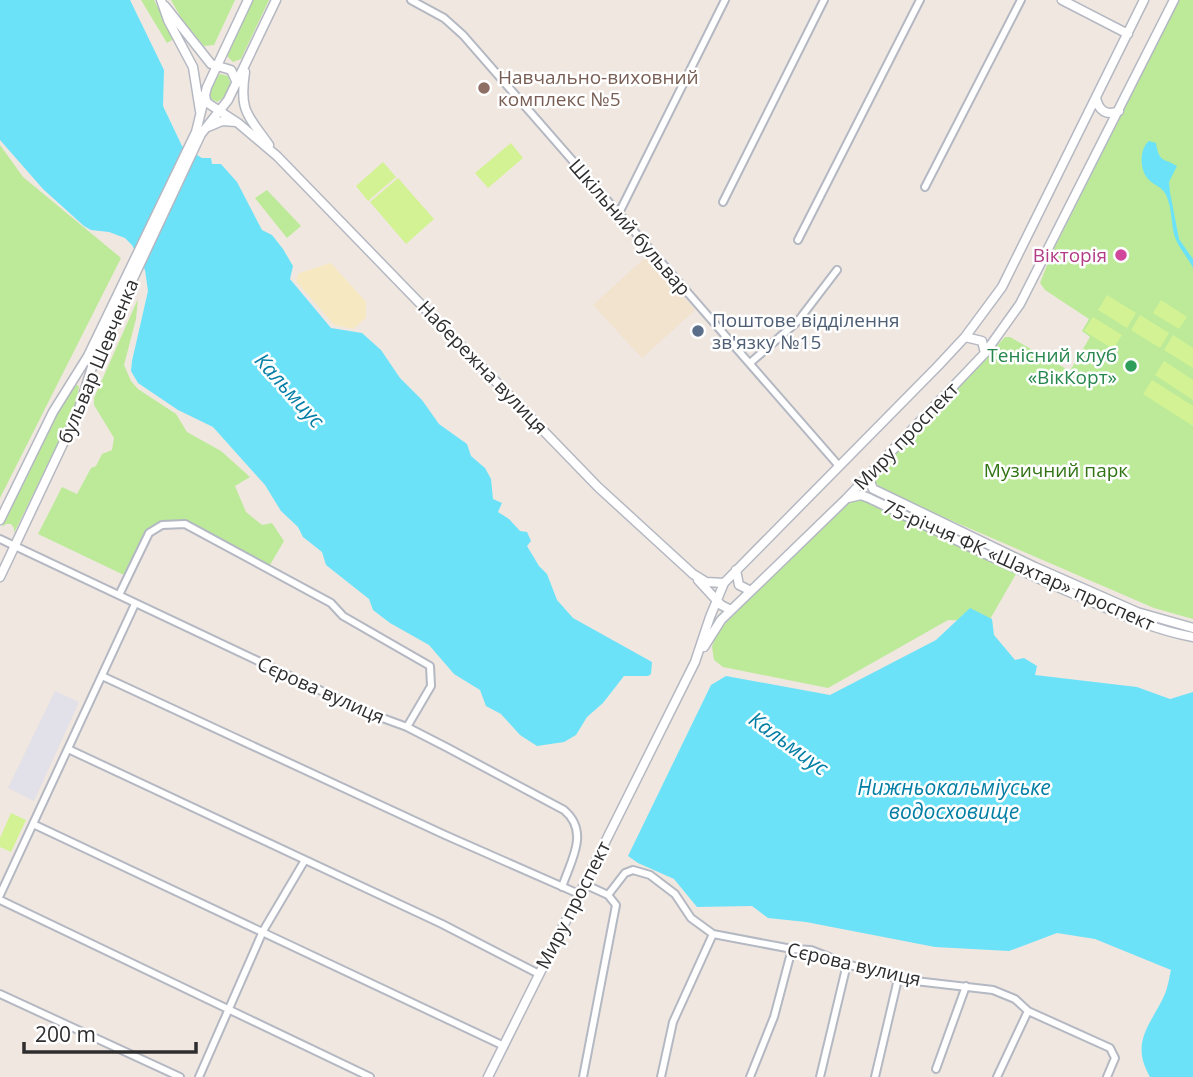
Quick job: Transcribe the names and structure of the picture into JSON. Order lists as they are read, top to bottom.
{
  "streets": {
    "main road": [
      "бульвар Шевченка",
      "Набережна вулиця",
      "Миру проспект",
      "75-річчя ФК «Шахтар» проспект"
    ],
    "street": ["Шкільний бульвар", "Сєрова вулиця"]
  },
  "crossings": [
    ["Шкільний бульвар", "Миру проспект"],
    ["бульвар Шевченка", "Набережна вулиця"],
    ["бульвар Шевченка", "Сєрова вулиця"],
    ["Набережна вулиця", "Миру проспект"],
    ["Миру проспект", "75-річчя ФК «Шахтар» проспект"]
  ],
  "water": ["Кальмиус", "Нижньокальміуське водосховище"],
  "parks": ["Музичний парк"],
  "places": [
    "Навчально-виховний комплекс №5",
    "Вікторія",
    "Поштове відділення зв'язку №15",
    "Тенісний клуб «ВікКорт»"
  ],
  "scale_bar": "200 m"
}
